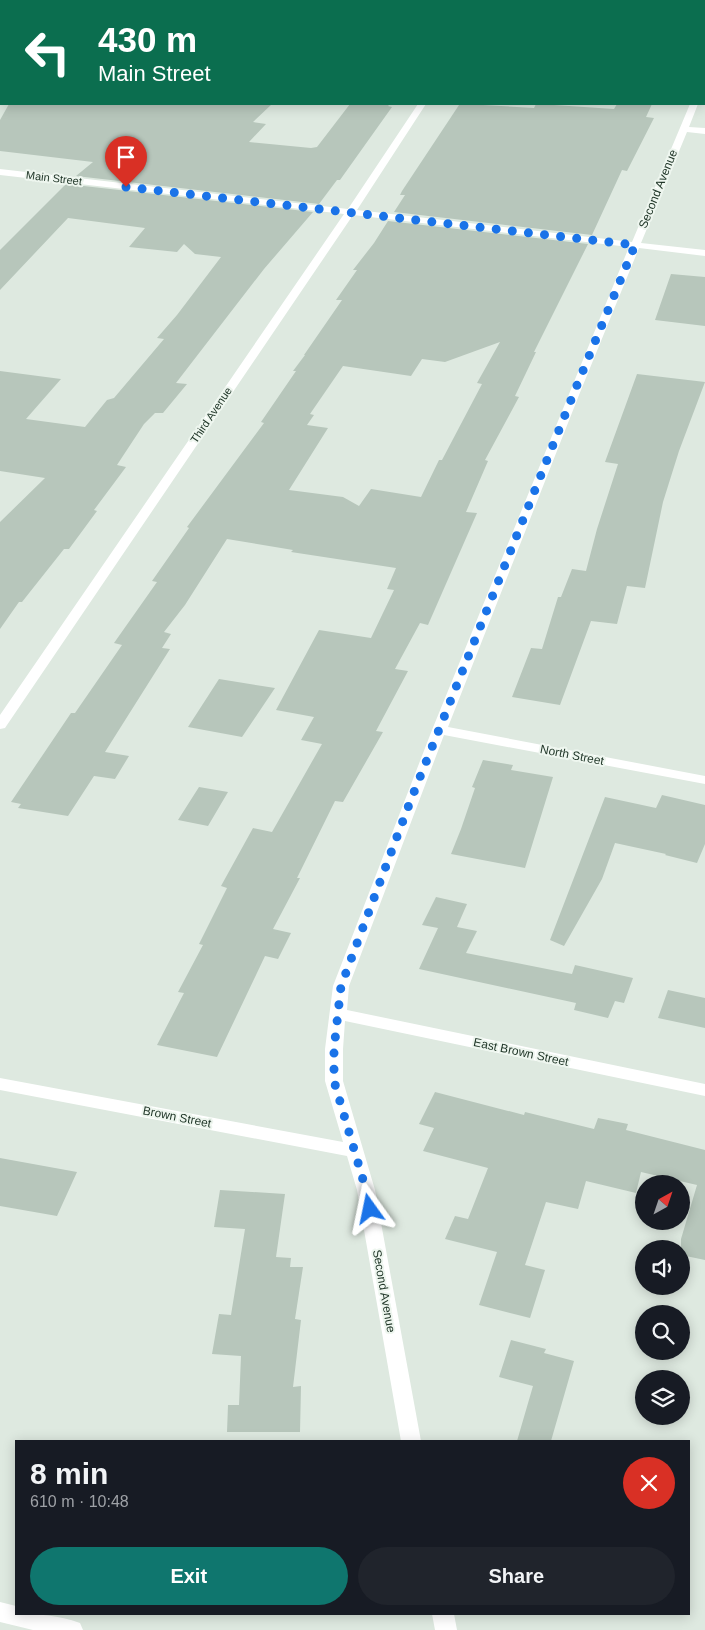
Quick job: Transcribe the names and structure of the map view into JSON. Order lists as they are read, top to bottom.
{
  "streets": {
    "street": [
      "Main Street",
      "Second Avenue",
      "Third Avenue",
      "North Street",
      "East Brown Street",
      "Brown Street"
    ]
  },
  "crossings": [
    ["Main Street", "Second Avenue"],
    ["Main Street", "Third Avenue"],
    ["Second Avenue", "North Street"],
    ["Second Avenue", "East Brown Street"],
    ["Second Avenue", "Brown Street"]
  ],
  "north": "top right",
  "page": {
    "turn": ["430 m", "Main Street"],
    "heading": ["8 min", "610 m · 10:48"],
    "buttons": ["Exit", "Share"]
  }
}
